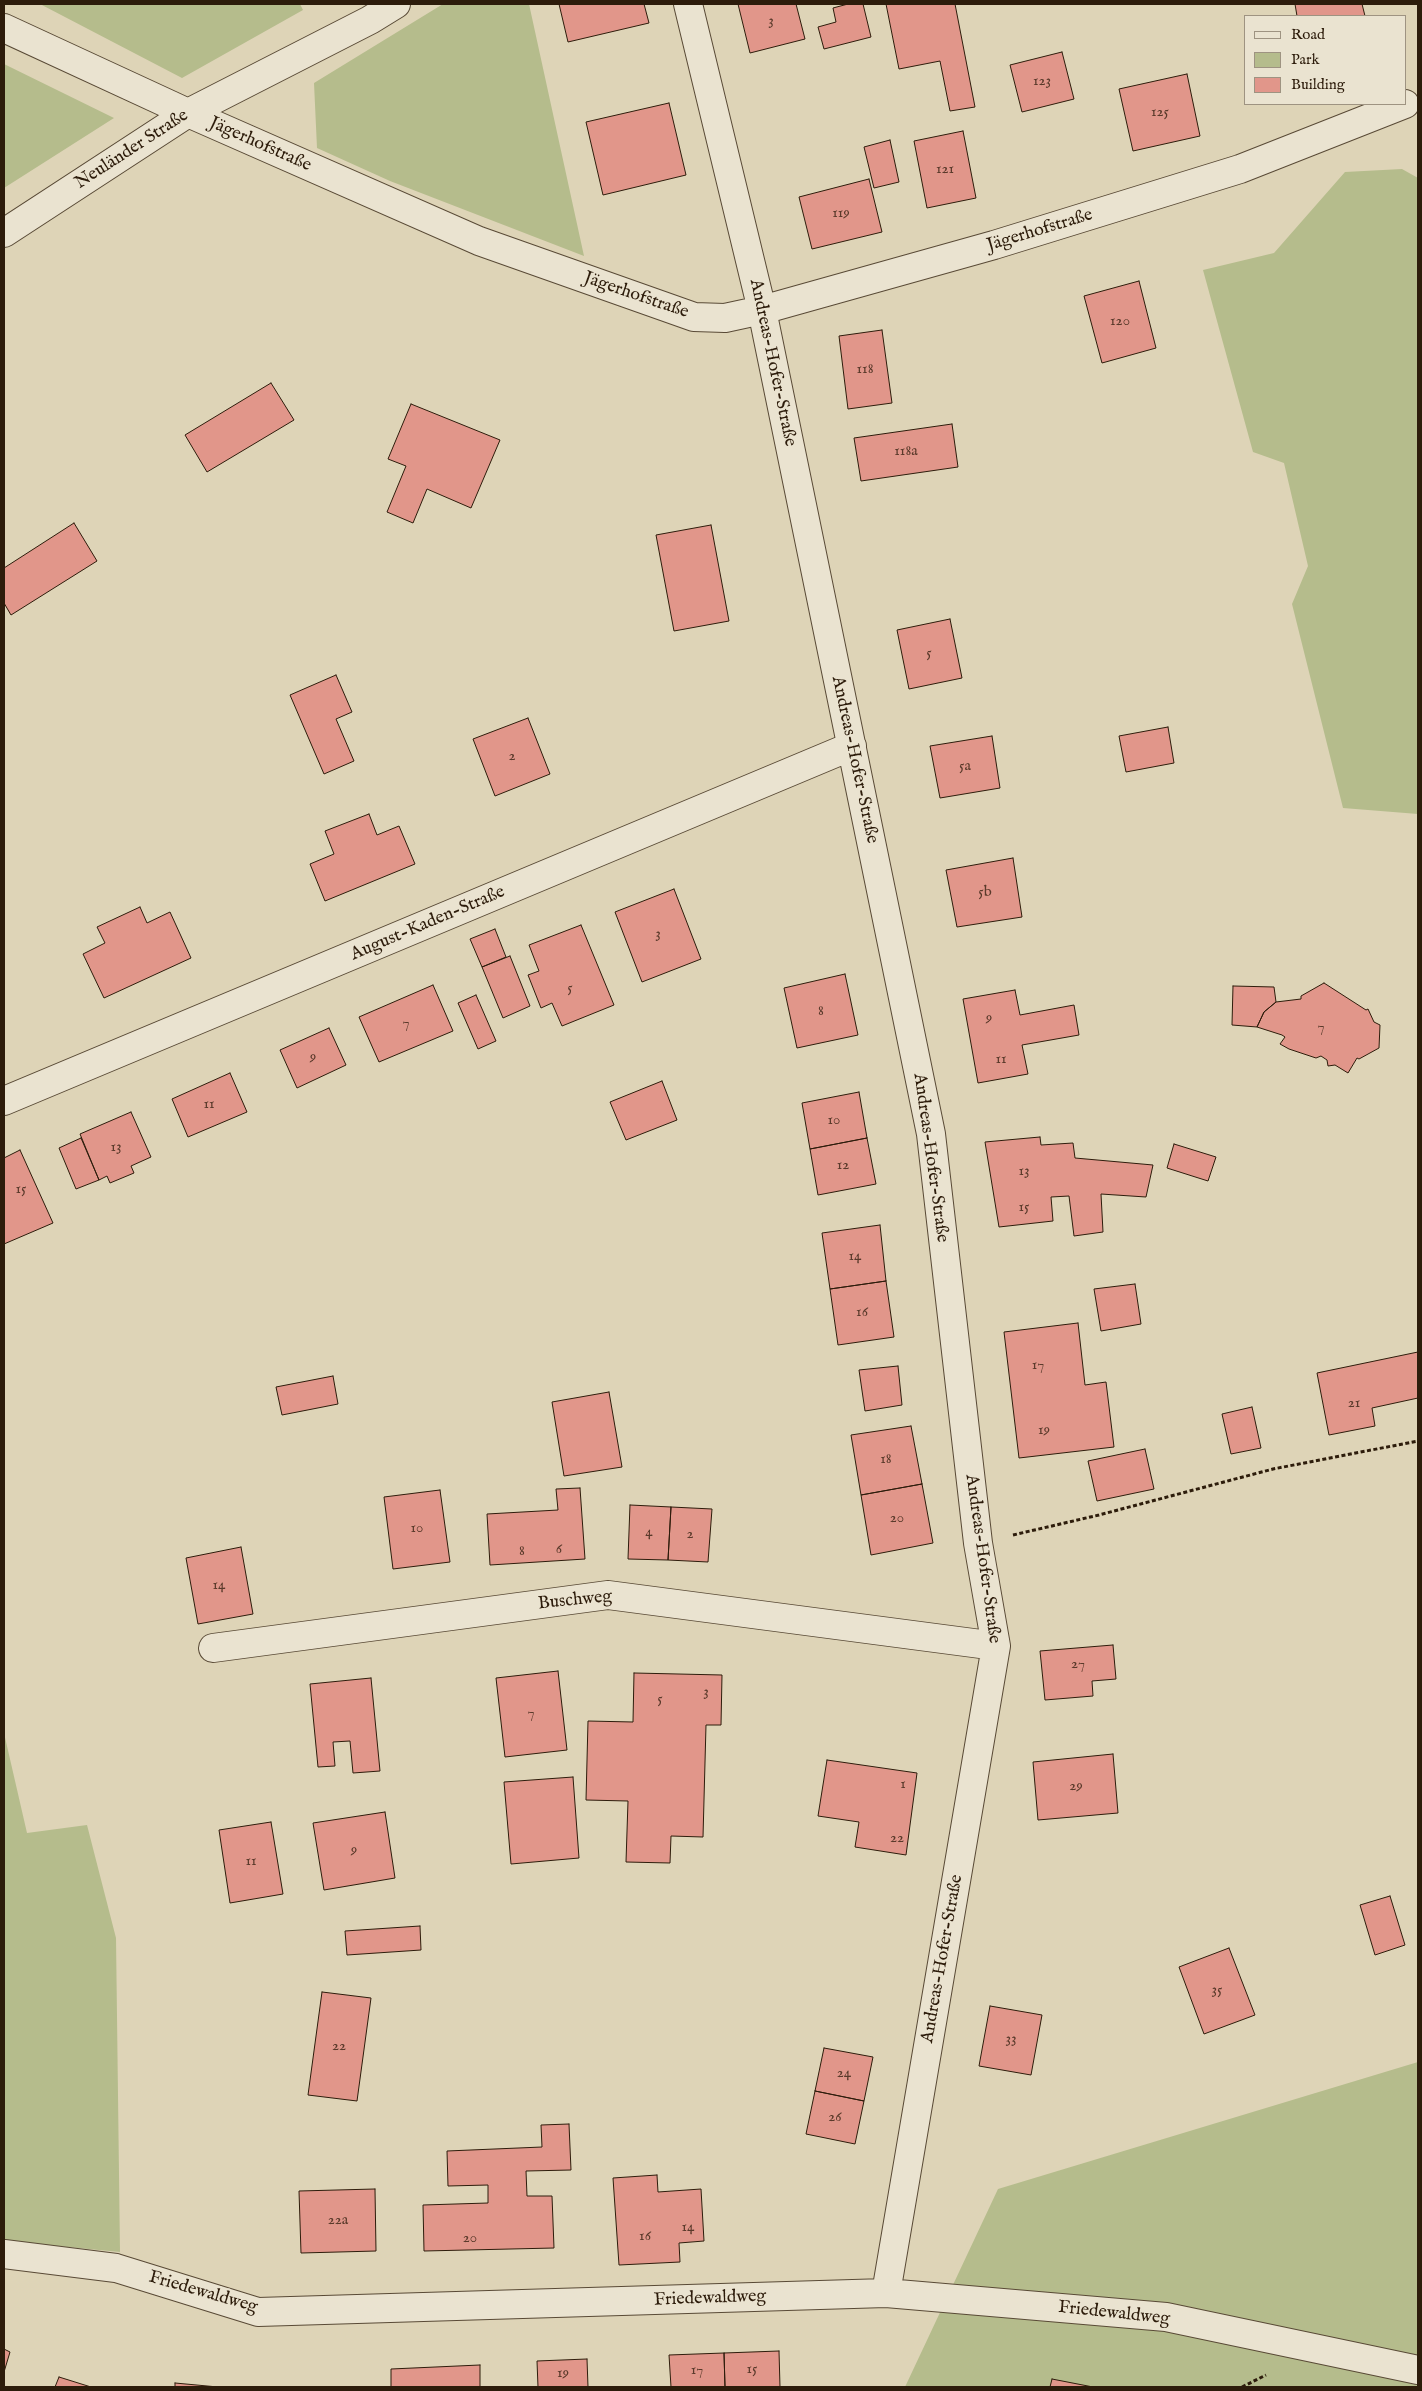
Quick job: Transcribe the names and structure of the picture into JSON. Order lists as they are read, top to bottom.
{
  "streets": {
    "street": [
      "Jägerhofstraße",
      "Neuländer Straße",
      "Andreas-Hofer-Straße",
      "August-Kaden-Straße",
      "Buschweg",
      "Friedewaldweg"
    ]
  },
  "crossings": [
    ["Jägerhofstraße", "Neuländer Straße"],
    ["Jägerhofstraße", "Andreas-Hofer-Straße"],
    ["Andreas-Hofer-Straße", "August-Kaden-Straße"],
    ["Andreas-Hofer-Straße", "Buschweg"],
    ["Andreas-Hofer-Straße", "Friedewaldweg"]
  ],
  "house_numbers": [
    "3",
    "123",
    "125",
    "121",
    "119",
    "120",
    "118",
    "118a",
    "5",
    "2",
    "5a",
    "5b",
    "3",
    "5",
    "8",
    "9",
    "7",
    "7",
    "9",
    "11",
    "11",
    "10",
    "13",
    "12",
    "13",
    "15",
    "15",
    "14",
    "16",
    "17",
    "21",
    "19",
    "18",
    "20",
    "10",
    "4",
    "2",
    "6",
    "8",
    "14",
    "27",
    "3",
    "5",
    "7",
    "1",
    "29",
    "22",
    "9",
    "11",
    "35",
    "33",
    "22",
    "24",
    "26",
    "22a",
    "14",
    "16",
    "20",
    "15",
    "17",
    "19"
  ],
  "legend": ["Road", "Park", "Building"]
}
